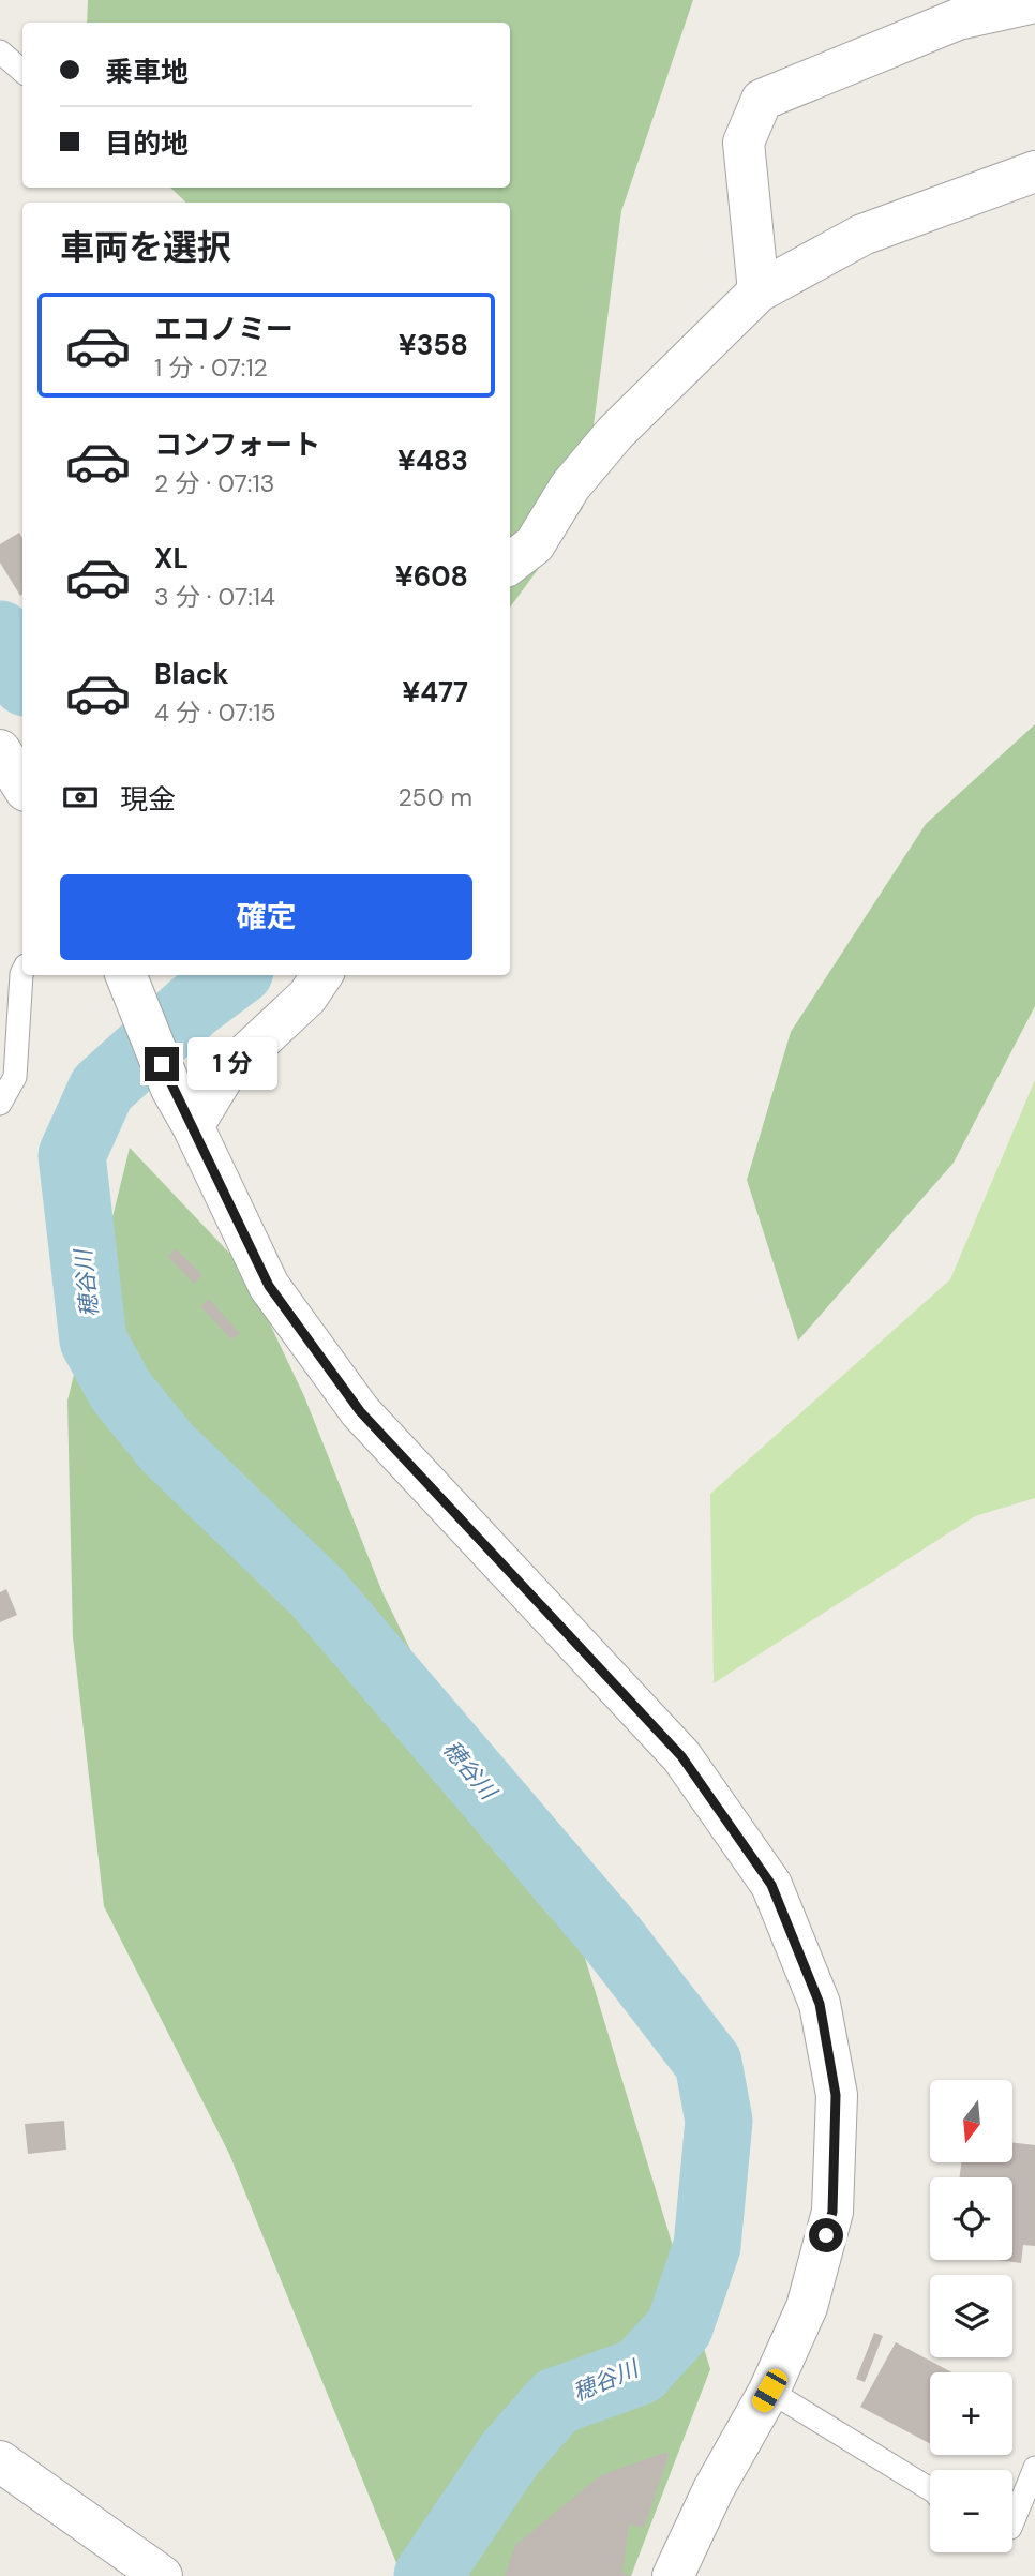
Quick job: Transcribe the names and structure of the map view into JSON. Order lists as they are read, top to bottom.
{
  "water": ["穂谷川"],
  "north": "bottom",
  "page": {
    "banner": ["乗車地", "目的地"],
    "heading": "車両を選択",
    "list": [
      {
        "name": "エコノミー",
        "note": "1 分 · 07:12",
        "value": "¥358"
      },
      {
        "name": "コンフォート",
        "note": "2 分 · 07:13",
        "value": "¥483"
      },
      {
        "name": "XL",
        "note": "3 分 · 07:14",
        "value": "¥608"
      },
      {
        "name": "Black",
        "note": "4 分 · 07:15",
        "value": "¥477"
      }
    ],
    "pay": ["現金", "250 m"],
    "buttons": "確定",
    "bubble": "1 分",
    "map_buttons": ["+", "−"]
  }
}
